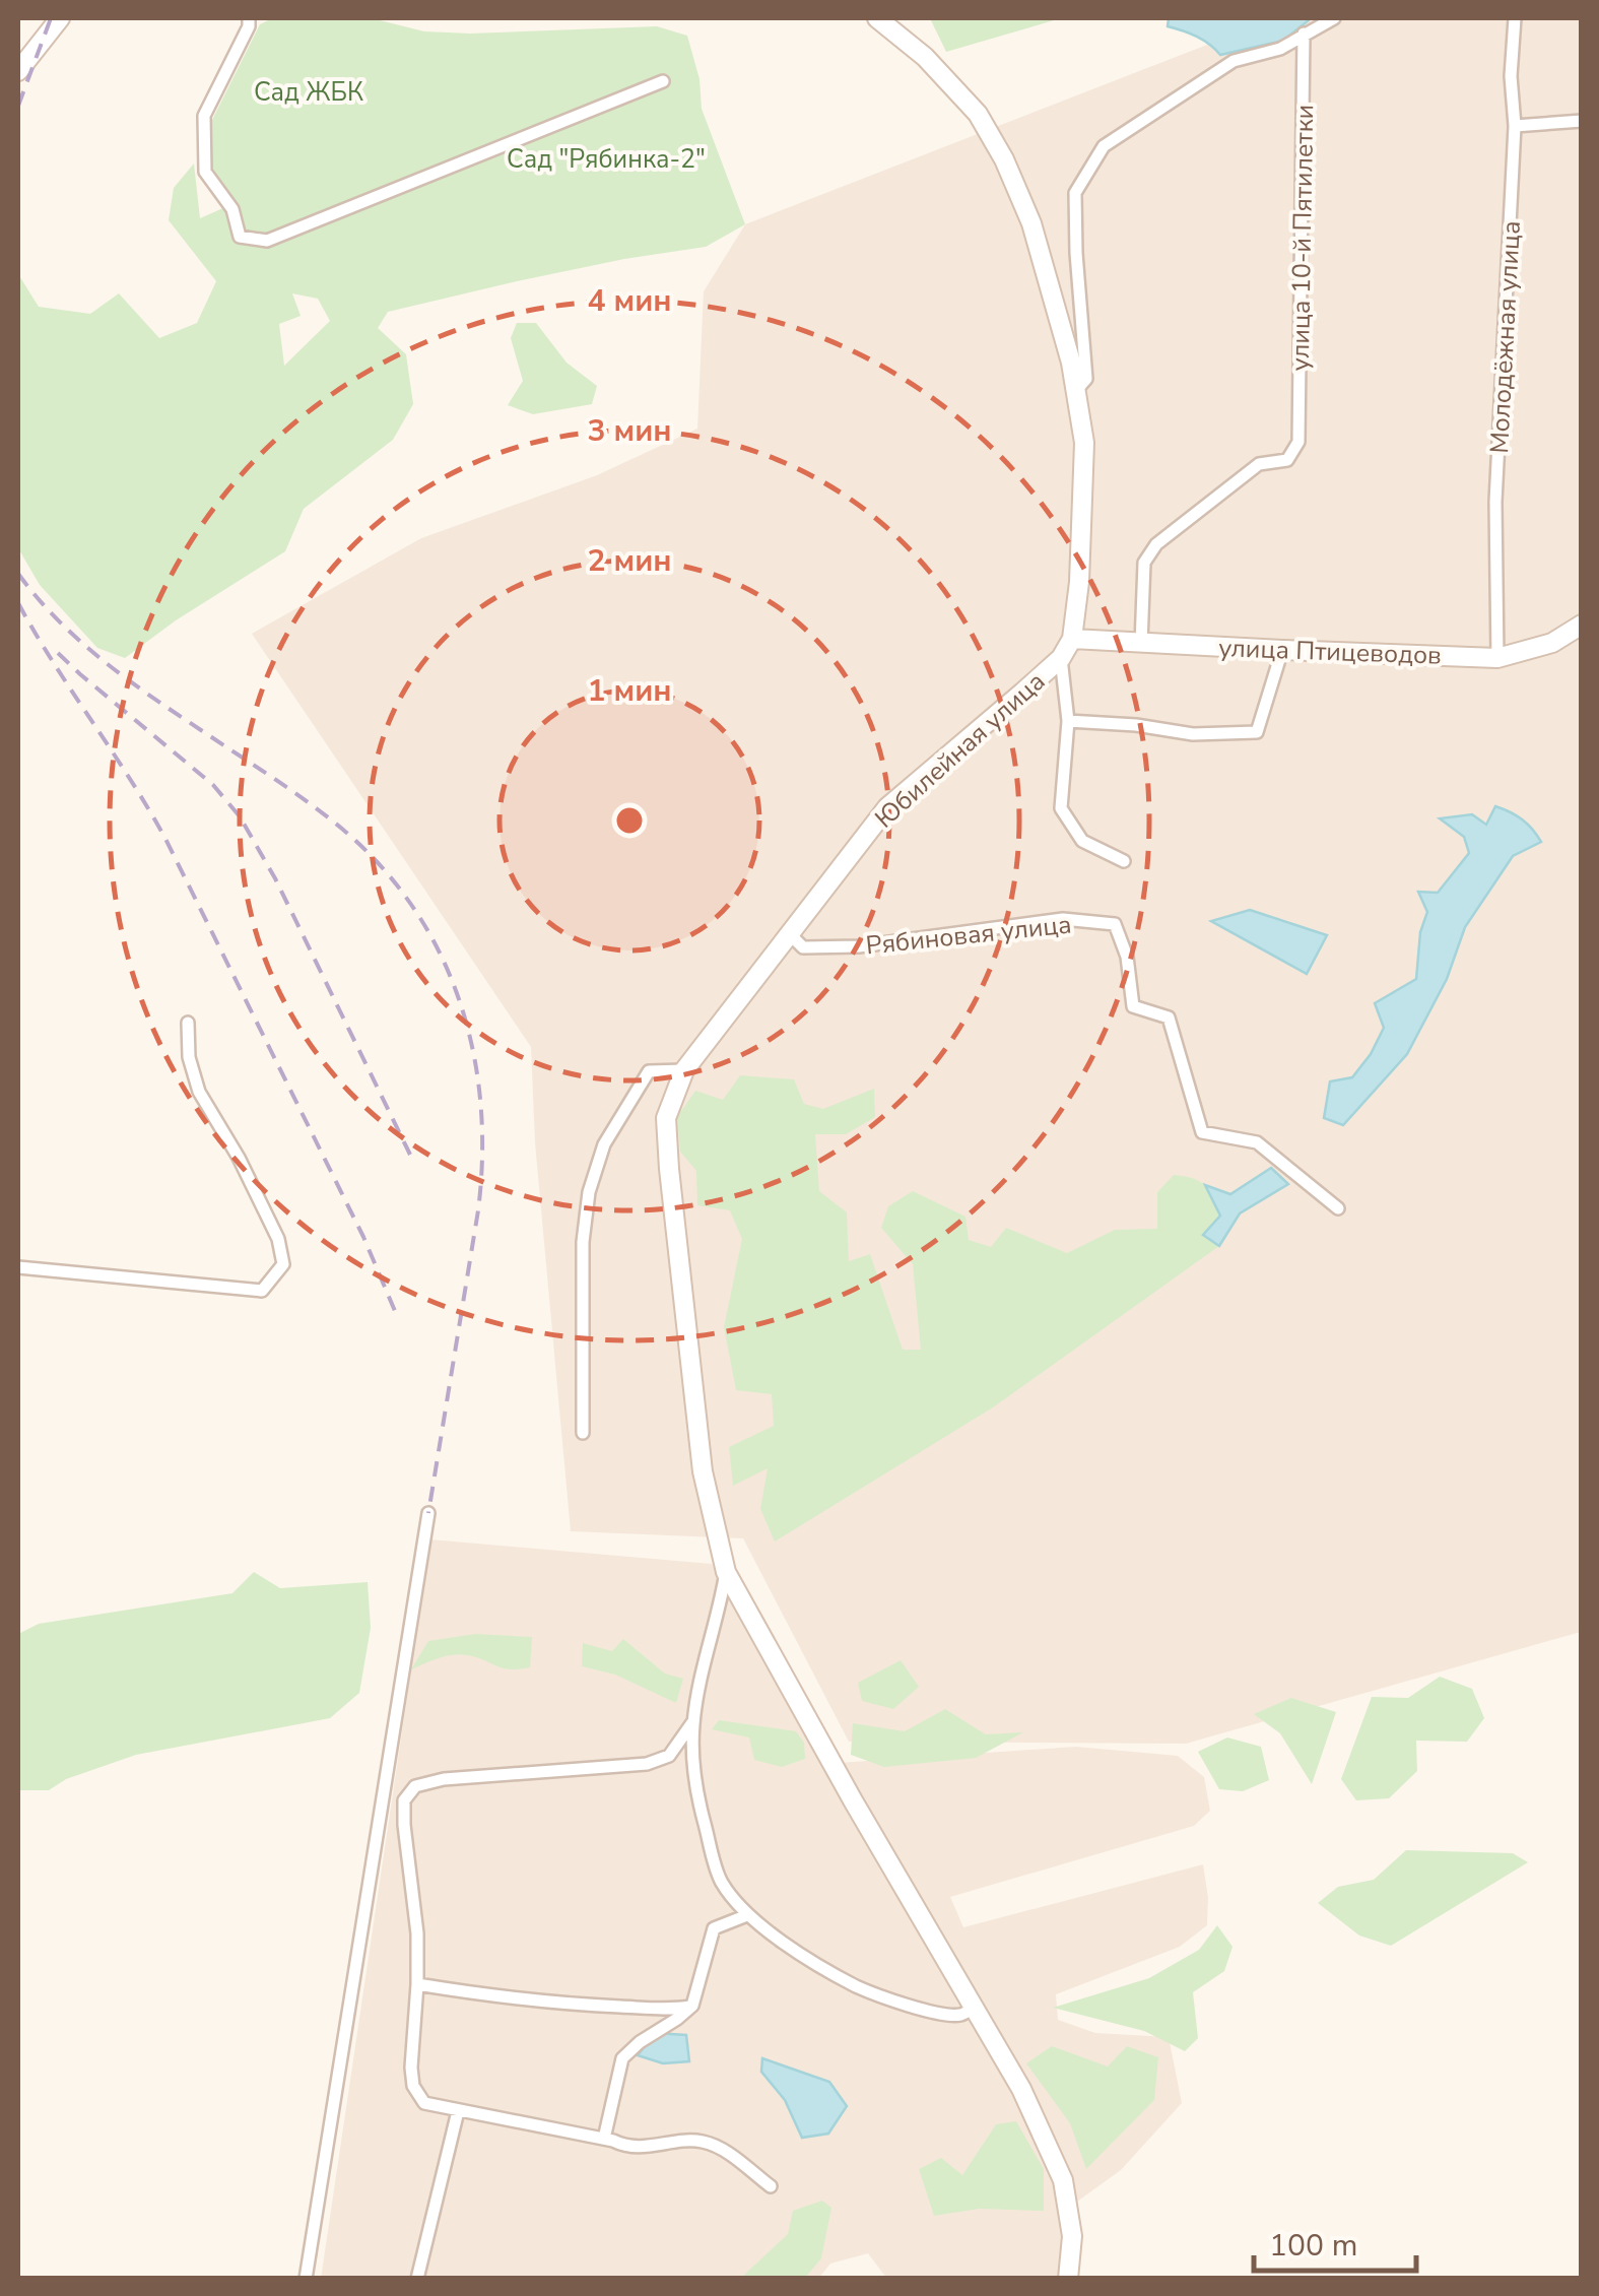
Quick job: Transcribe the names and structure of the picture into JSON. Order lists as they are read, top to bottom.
{
  "streets": {
    "street": [
      "улица 10-й Пятилетки",
      "Молодёжная улица",
      "улица Птицеводов",
      "Юбилейная улица",
      "Рябиновая улица"
    ]
  },
  "crossings": [
    ["улица 10-й Пятилетки", "улица Птицеводов"],
    ["Молодёжная улица", "улица Птицеводов"],
    ["улица Птицеводов", "Юбилейная улица"],
    ["Юбилейная улица", "Рябиновая улица"]
  ],
  "parks": ["Сад ЖБК", "Сад \"Рябинка-2\""],
  "scale_bar": "100 m",
  "rings": [
    "4 мин",
    "3 мин",
    "2 мин",
    "1 мин"
  ]
}
